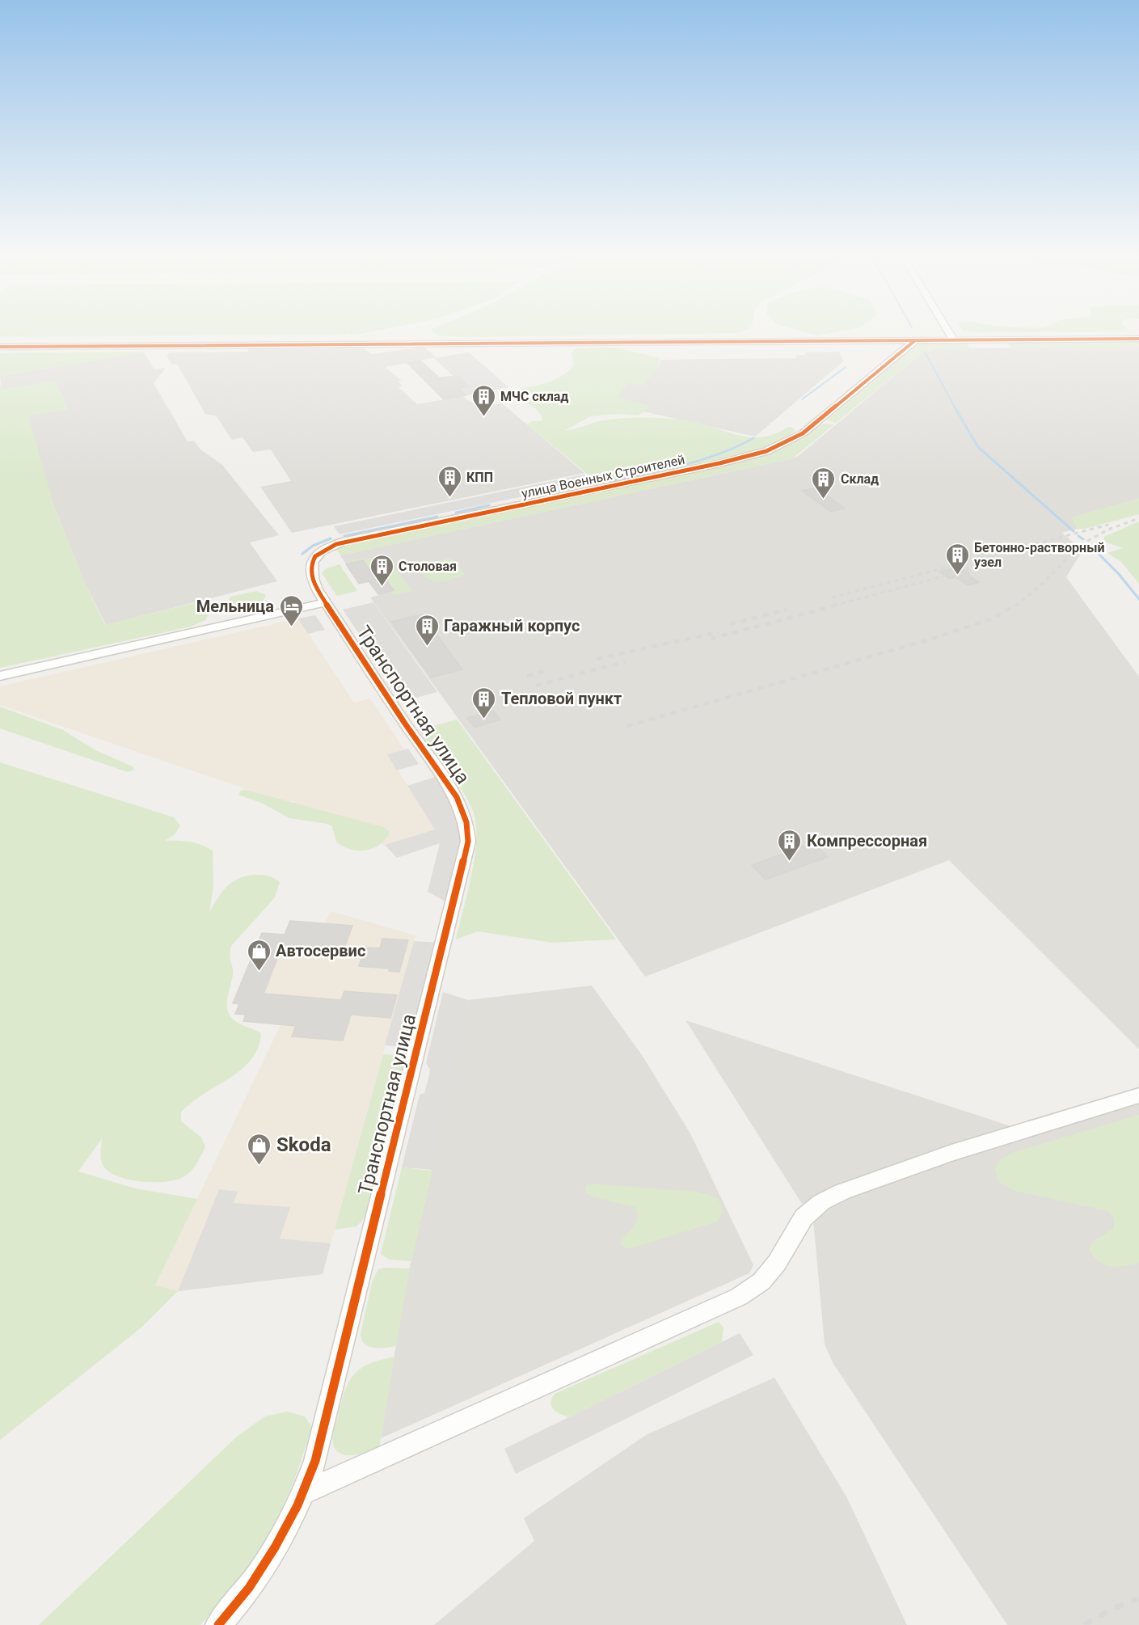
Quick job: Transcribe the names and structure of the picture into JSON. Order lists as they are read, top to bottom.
{
  "streets": {
    "street": ["улица Военных Строителей", "Транспортная улица"]
  },
  "crossings": [
    ["улица Военных Строителей", "Транспортная улица"]
  ],
  "places": {
    "building": [
      "МЧС склад",
      "КПП",
      "Склад",
      "Бетонно-растворный узел",
      "Столовая",
      "Гаражный корпус",
      "Тепловой пункт",
      "Компрессорная"
    ],
    "hotel": ["Мельница"],
    "shop": ["Автосервис", "Skoda"]
  }
}
